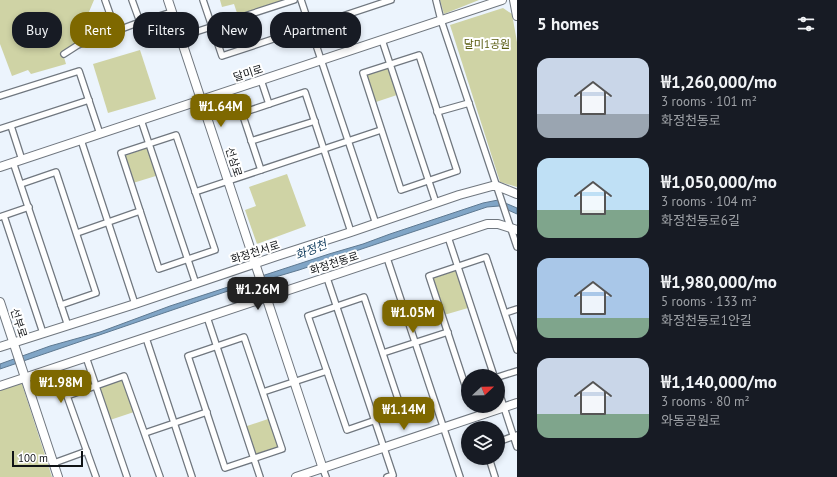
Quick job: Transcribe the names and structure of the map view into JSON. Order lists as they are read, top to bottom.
{
  "streets": {
    "street": [
      "달미로",
      "선삼로",
      "화정천서로",
      "화정천동로",
      "선부로"
    ]
  },
  "crossings": [
    ["달미로", "선삼로"],
    ["선삼로", "화정천서로"],
    ["선삼로", "화정천동로"],
    ["화정천서로", "선부로"],
    ["화정천동로", "선부로"]
  ],
  "water": ["화정천"],
  "parks": ["달미1공원"],
  "scale_bar": "100 m",
  "north": "right",
  "page": {
    "heading": "5 homes",
    "chip": [
      "Buy",
      "Rent",
      "Filters",
      "New",
      "Apartment"
    ],
    "list": [
      {
        "name": "₩1,260,000/mo",
        "note": "3 rooms · 101 m² · 화정천동로"
      },
      {
        "name": "₩1,050,000/mo",
        "note": "3 rooms · 104 m² · 화정천동로6길"
      },
      {
        "name": "₩1,980,000/mo",
        "note": "5 rooms · 133 m² · 화정천동로1안길"
      },
      {
        "name": "₩1,140,000/mo",
        "note": "3 rooms · 80 m² · 와동공원로"
      }
    ],
    "price": [
      "₩1.64M",
      "₩1.26M",
      "₩1.05M",
      "₩1.98M",
      "₩1.14M"
    ],
    "scale": "100 m"
  }
}
